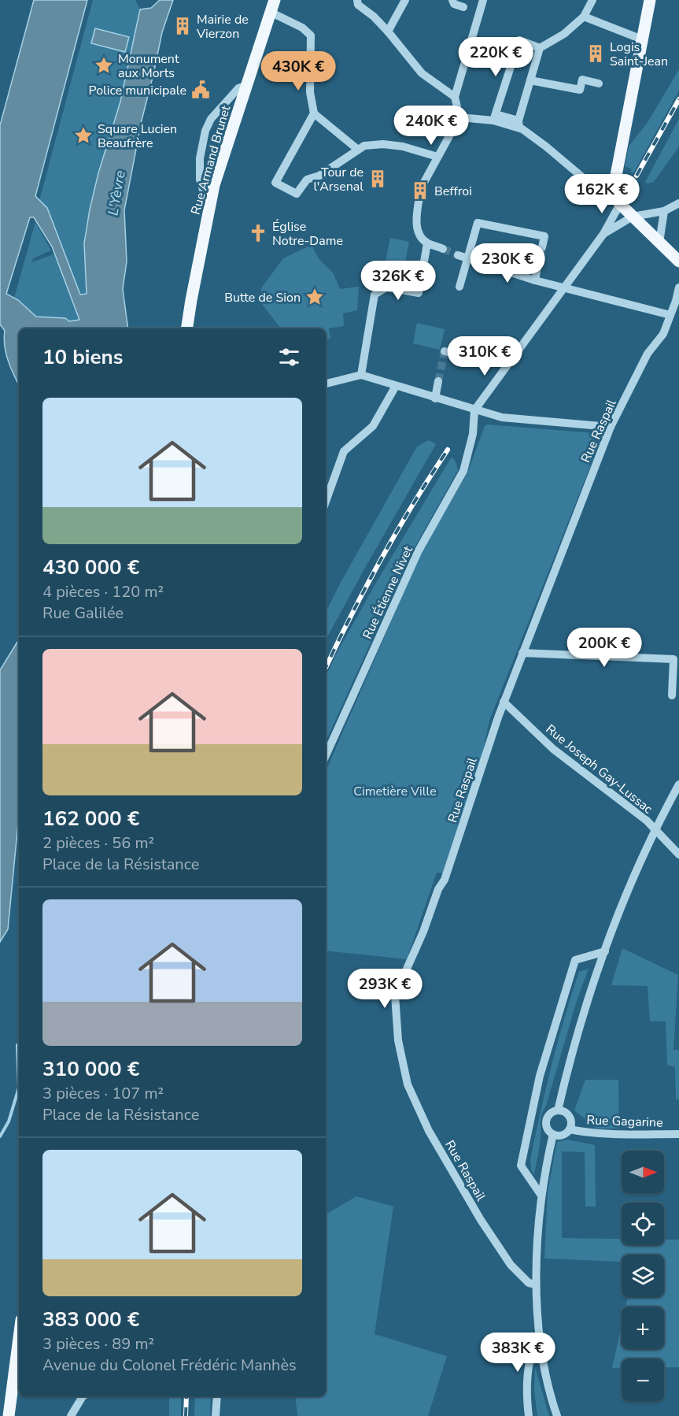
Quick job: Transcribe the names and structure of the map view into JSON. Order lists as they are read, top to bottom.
{
  "streets": {
    "main road": ["Rue Armand Brunet"],
    "street": [
      "Rue Raspail",
      "Rue Étienne Nivet",
      "Rue Joseph Gay-Lussac",
      "Rue Gagarine"
    ]
  },
  "crossings": [
    ["Rue Raspail", "Rue Joseph Gay-Lussac"]
  ],
  "water": ["L'Yèvre"],
  "parks": ["Cimetière Ville"],
  "places": {
    "building": [
      "Mairie de Vierzon",
      "Logis Saint-Jean",
      "Tour de l'Arsenal",
      "Beffroi"
    ],
    "place": ["Monument aux Morts", "Square Lucien Beaufrère", "Butte de Sion"],
    "public building": ["Police municipale"],
    "church": ["Église Notre-Dame"]
  },
  "north": "right",
  "page": {
    "price": [
      "220K €",
      "430K €",
      "240K €",
      "162K €",
      "230K €",
      "326K €",
      "310K €",
      "200K €",
      "293K €",
      "383K €"
    ],
    "heading": "10 biens",
    "list": [
      {
        "name": "430 000 €",
        "note": "4 pièces · 120 m² · Rue Galilée"
      },
      {
        "name": "162 000 €",
        "note": "2 pièces · 56 m² · Place de la Résistance"
      },
      {
        "name": "310 000 €",
        "note": "3 pièces · 107 m² · Place de la Résistance"
      },
      {
        "name": "383 000 €",
        "note": "3 pièces · 89 m² · Avenue du Colonel Frédéric Manhès"
      }
    ],
    "map_buttons": ["+", "−"]
  }
}
